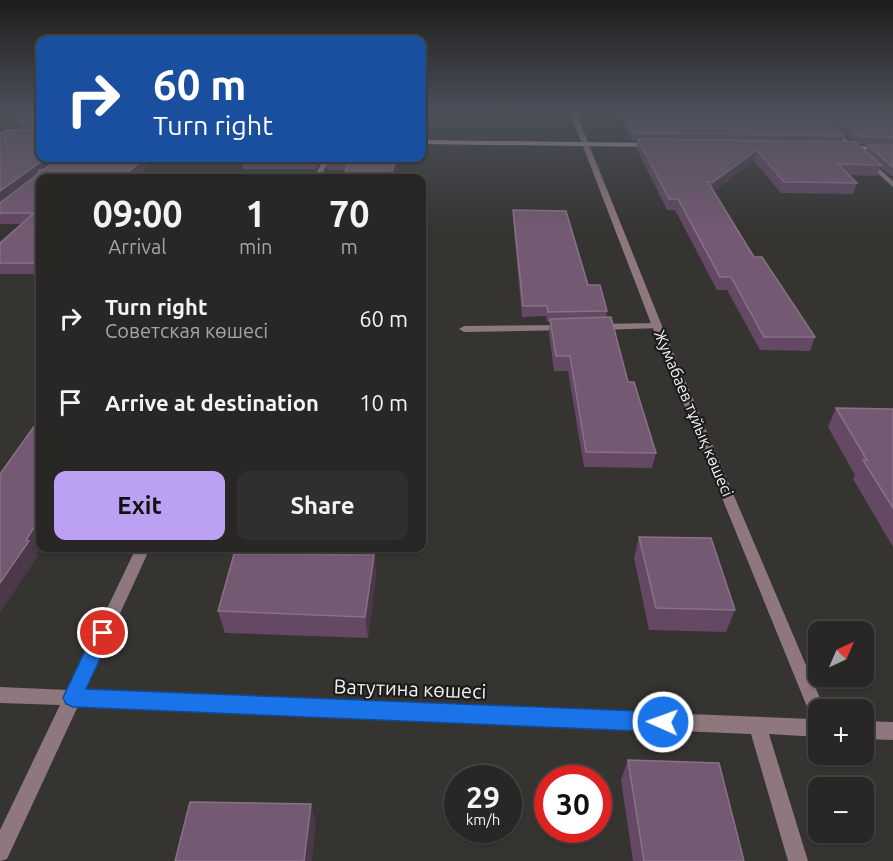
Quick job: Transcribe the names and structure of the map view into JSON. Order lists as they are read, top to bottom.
{
  "streets": {
    "street": ["Жумабаев тұйық көшесі", "Ватутина көшесі"]
  },
  "north": "top right",
  "page": {
    "turn": ["60 m", "Turn right"],
    "eta": [
      "09:00",
      "Arrival",
      "1",
      "min",
      "70",
      "m"
    ],
    "list": [
      {
        "name": "Turn right",
        "note": "Советская көшесі",
        "value": "60 m"
      },
      {
        "name": "Arrive at destination",
        "value": "10 m"
      }
    ],
    "buttons": ["Exit", "Share"],
    "map_buttons": ["+", "−"],
    "speed": "29 km/h",
    "limit": "30"
  }
}
